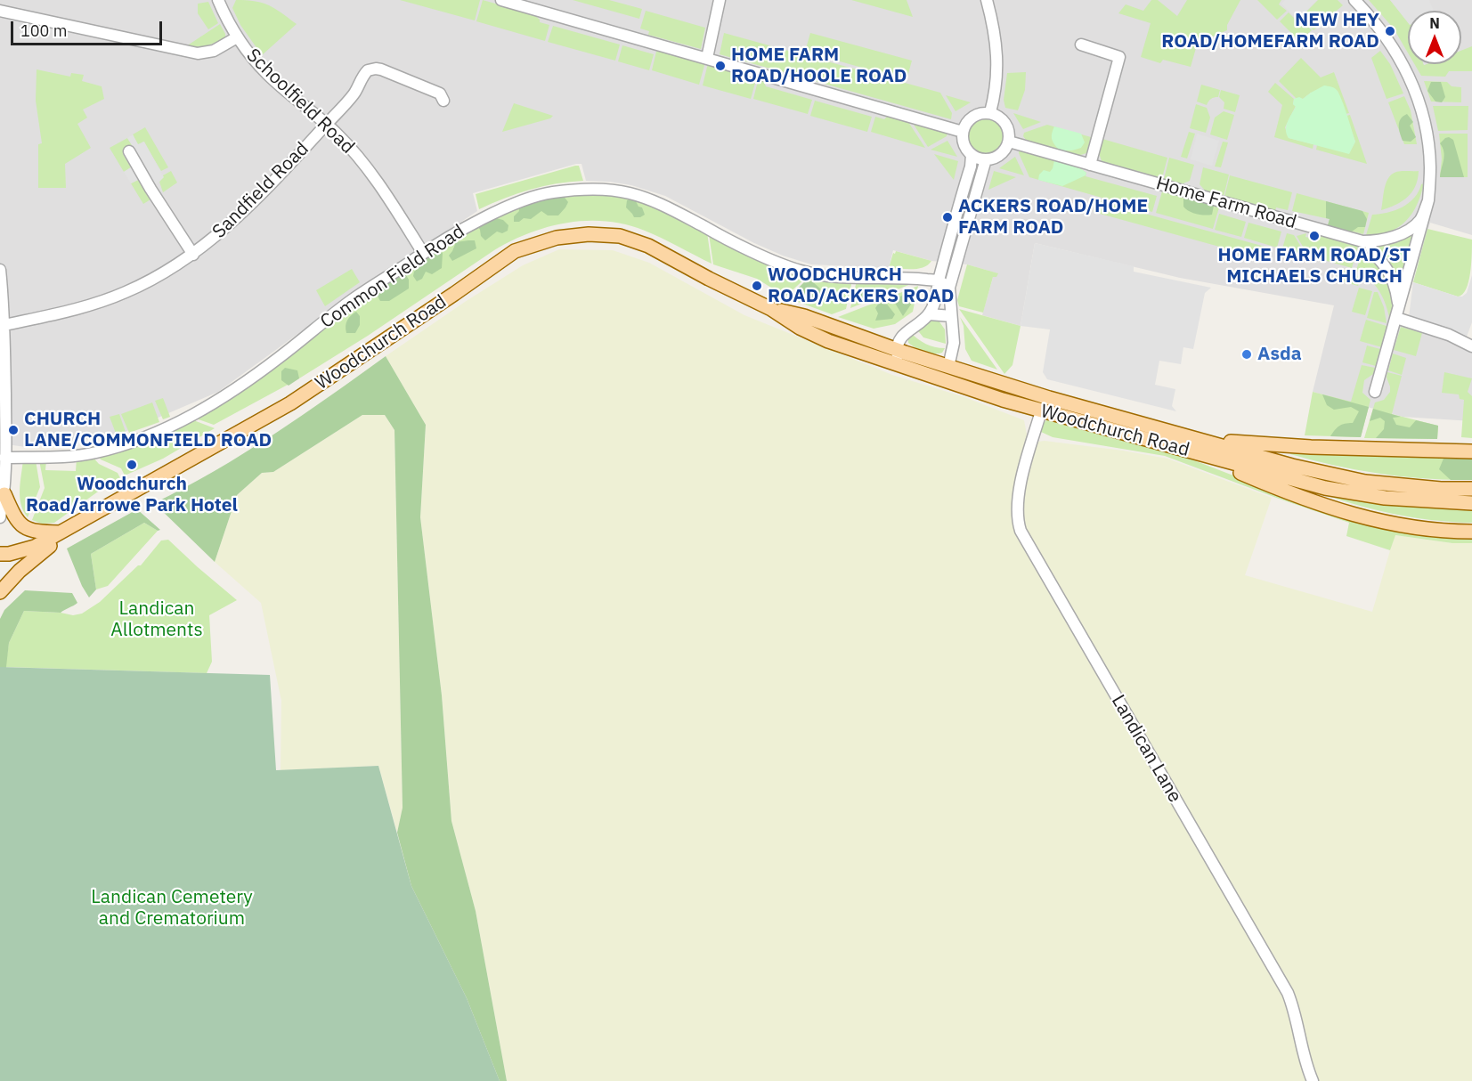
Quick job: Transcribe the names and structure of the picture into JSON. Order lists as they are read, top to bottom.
{
  "streets": {
    "main road": ["Woodchurch Road"],
    "street": [
      "Schoolfield Road",
      "Sandfield Road",
      "Home Farm Road",
      "Common Field Road",
      "Landican Lane"
    ]
  },
  "crossings": [
    ["Schoolfield Road", "Sandfield Road"],
    ["Schoolfield Road", "Common Field Road"],
    ["Woodchurch Road", "Landican Lane"]
  ],
  "parks": ["Landican Allotments", "Landican Cemetery and Crematorium"],
  "places": [
    "NEW HEY ROAD/HOMEFARM ROAD",
    "HOME FARM ROAD/HOOLE ROAD",
    "ACKERS ROAD/HOME FARM ROAD",
    "HOME FARM ROAD/ST MICHAELS CHURCH",
    "WOODCHURCH ROAD/ACKERS ROAD",
    "Asda",
    "CHURCH LANE/COMMONFIELD ROAD",
    "Woodchurch Road/arrowe Park Hotel"
  ],
  "scale_bar": "100 m",
  "north": "top"
}
